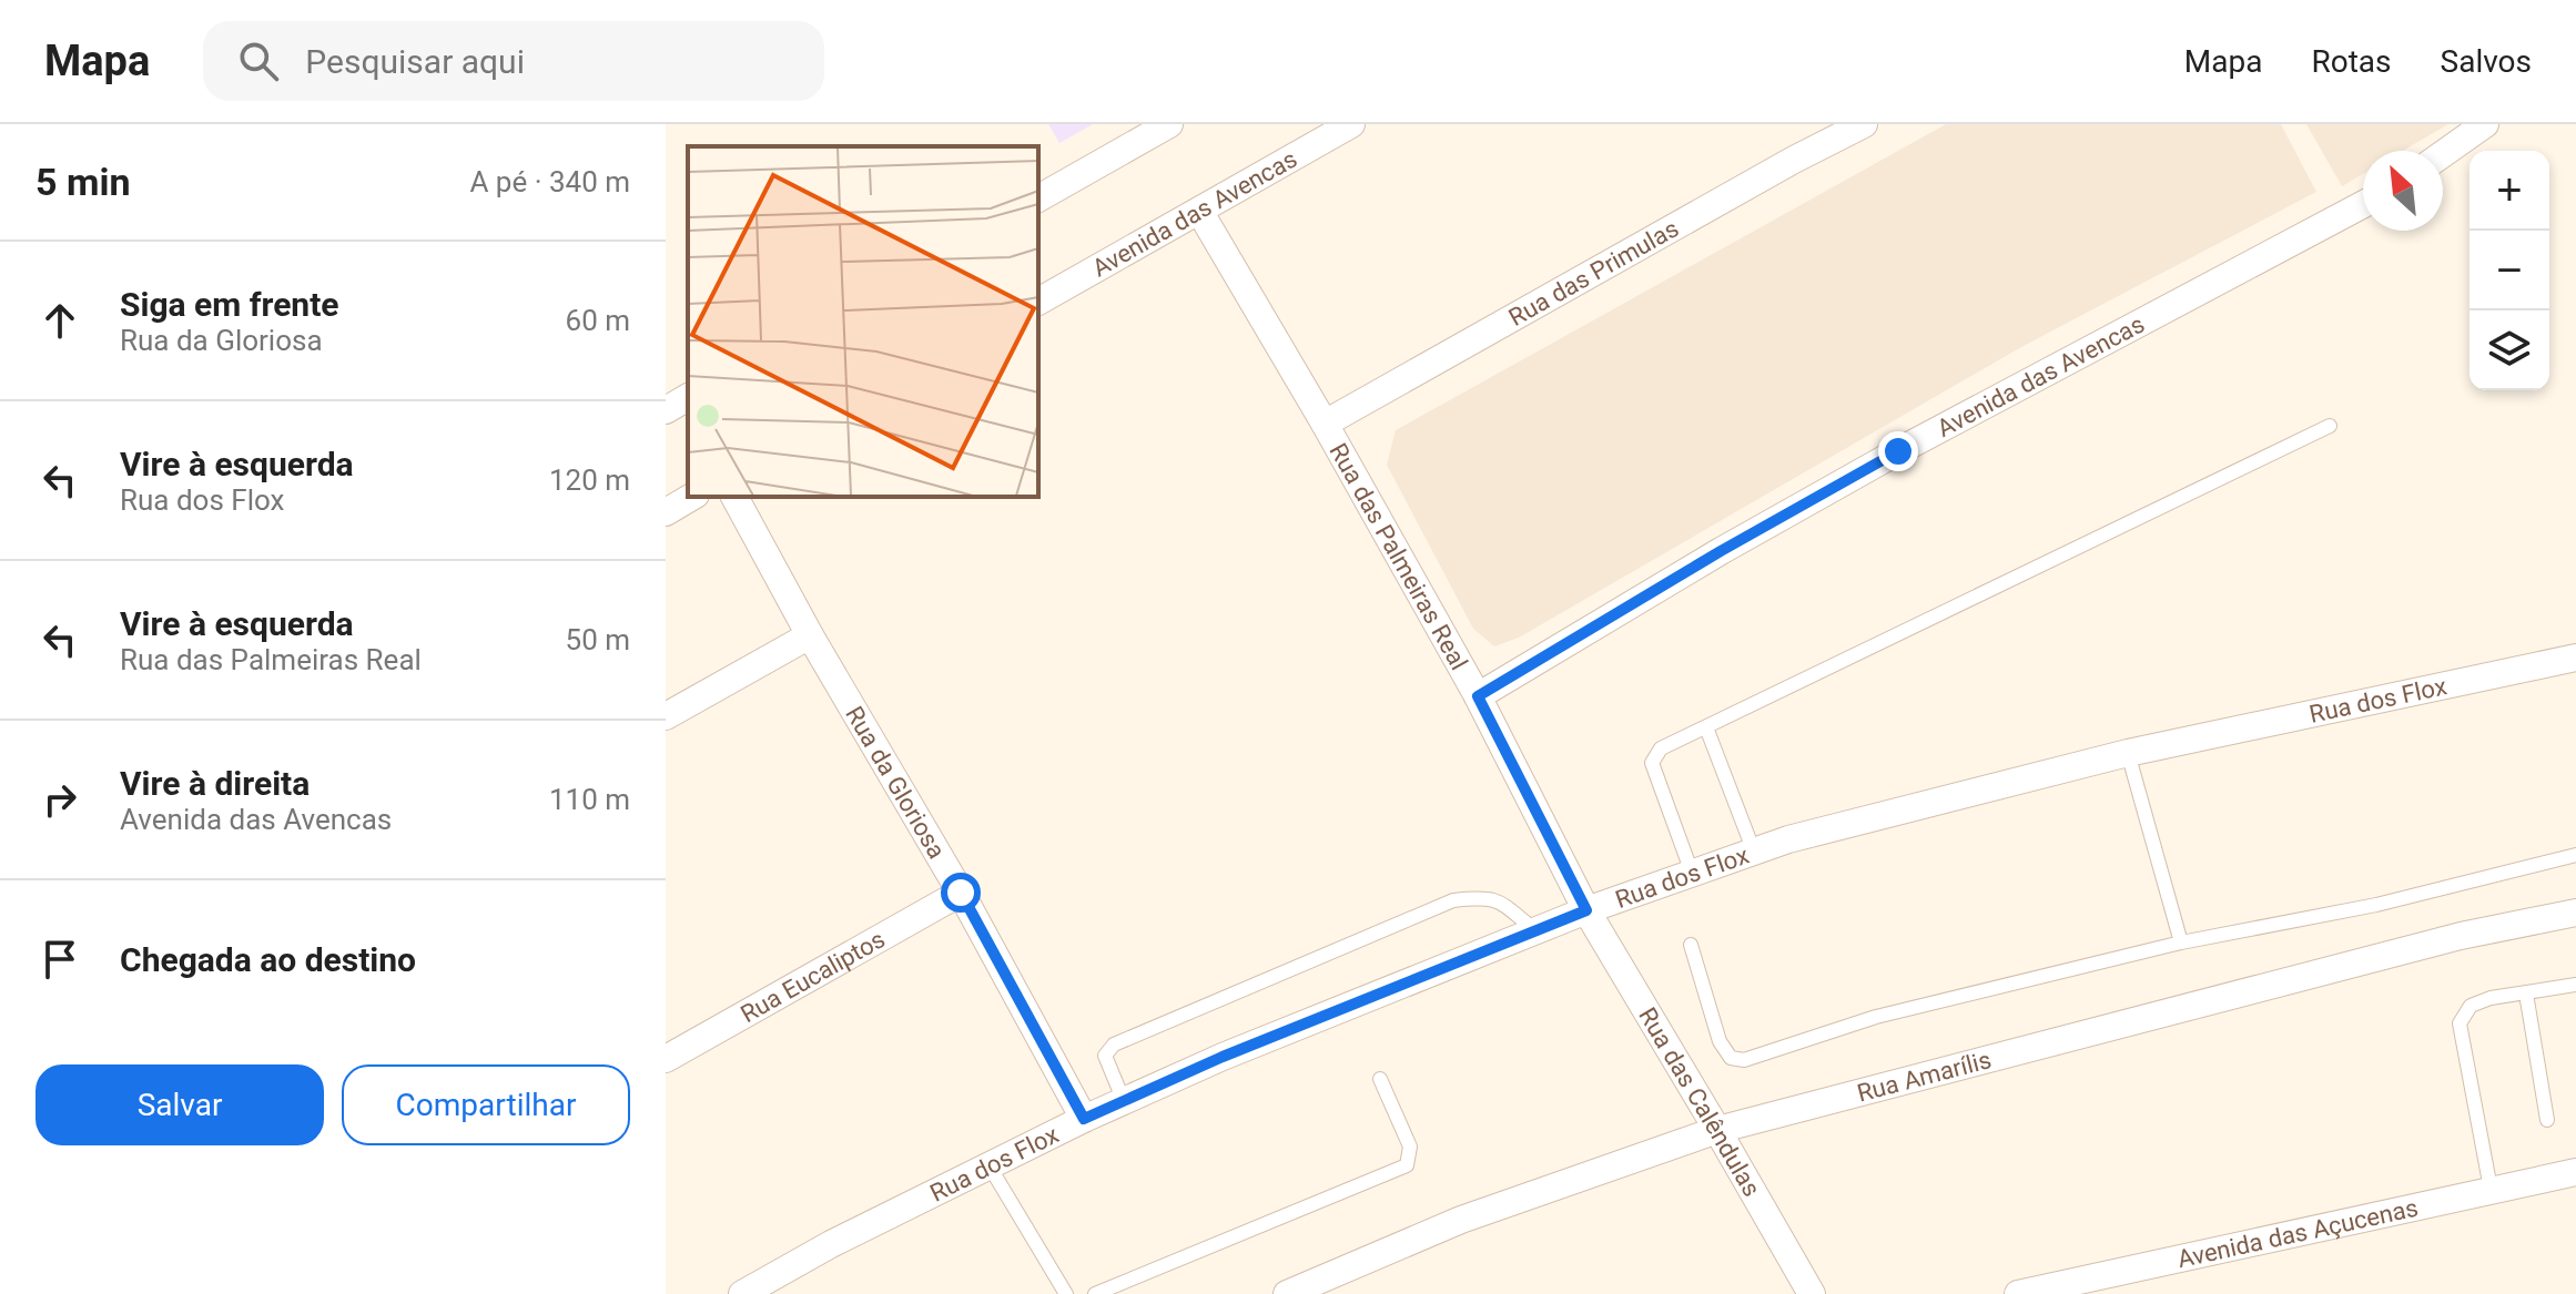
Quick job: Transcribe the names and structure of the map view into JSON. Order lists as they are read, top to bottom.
{
  "streets": {
    "street": [
      "Avenida das Avencas",
      "Rua das Primulas",
      "Rua das Palmeiras Real",
      "Rua dos Flox",
      "Rua da Gloriosa",
      "Rua Eucaliptos",
      "Rua Amarílis",
      "Rua das Calêndulas",
      "Avenida das Açucenas"
    ]
  },
  "crossings": [
    ["Avenida das Avencas", "Rua das Palmeiras Real"],
    ["Rua das Primulas", "Rua das Palmeiras Real"],
    ["Rua das Palmeiras Real", "Rua dos Flox"],
    ["Rua das Palmeiras Real", "Rua das Calêndulas"],
    ["Rua dos Flox", "Rua da Gloriosa"],
    ["Rua dos Flox", "Rua das Calêndulas"],
    ["Rua da Gloriosa", "Rua Eucaliptos"],
    ["Rua Amarílis", "Rua das Calêndulas"]
  ],
  "north": "top left",
  "page": {
    "header": "Mapa",
    "search": "Pesquisar aqui",
    "nav": ["Mapa", "Rotas", "Salvos"],
    "heading": ["5 min", "A pé · 340 m"],
    "map_buttons": ["+", "−"],
    "list": [
      ["Siga em frente", "Rua da Gloriosa", "60 m"],
      ["Vire à esquerda", "Rua dos Flox", "120 m"],
      ["Vire à esquerda", "Rua das Palmeiras Real", "50 m"],
      ["Vire à direita", "Avenida das Avencas", "110 m"],
      "Chegada ao destino"
    ],
    "buttons": ["Salvar", "Compartilhar"]
  }
}
